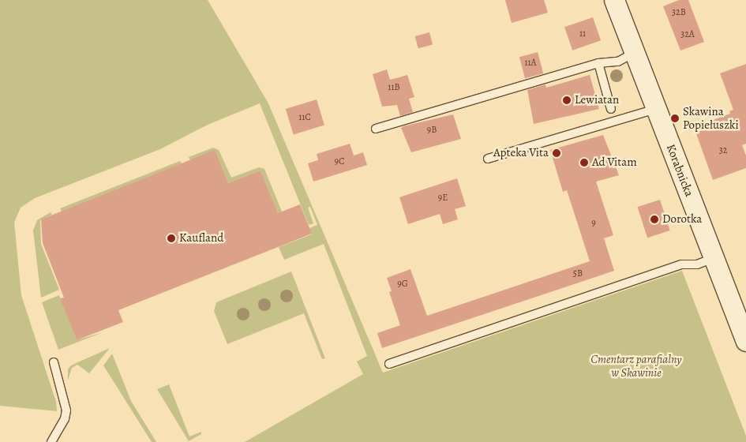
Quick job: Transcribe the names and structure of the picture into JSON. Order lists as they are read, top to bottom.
{
  "streets": {
    "street": ["Korabnicka"]
  },
  "parks": ["Cmentarz parafialny w Skawinie"],
  "places": [
    "Lewiatan",
    "Skawina Popiełuszki",
    "Apteka Vita",
    "Ad Vitam",
    "Dorotka",
    "Kaufland"
  ],
  "house_numbers": [
    "32B",
    "11",
    "32A",
    "11A",
    "11B",
    "11C",
    "9B",
    "32",
    "9C",
    "9E",
    "9",
    "5B",
    "9G"
  ]
}
